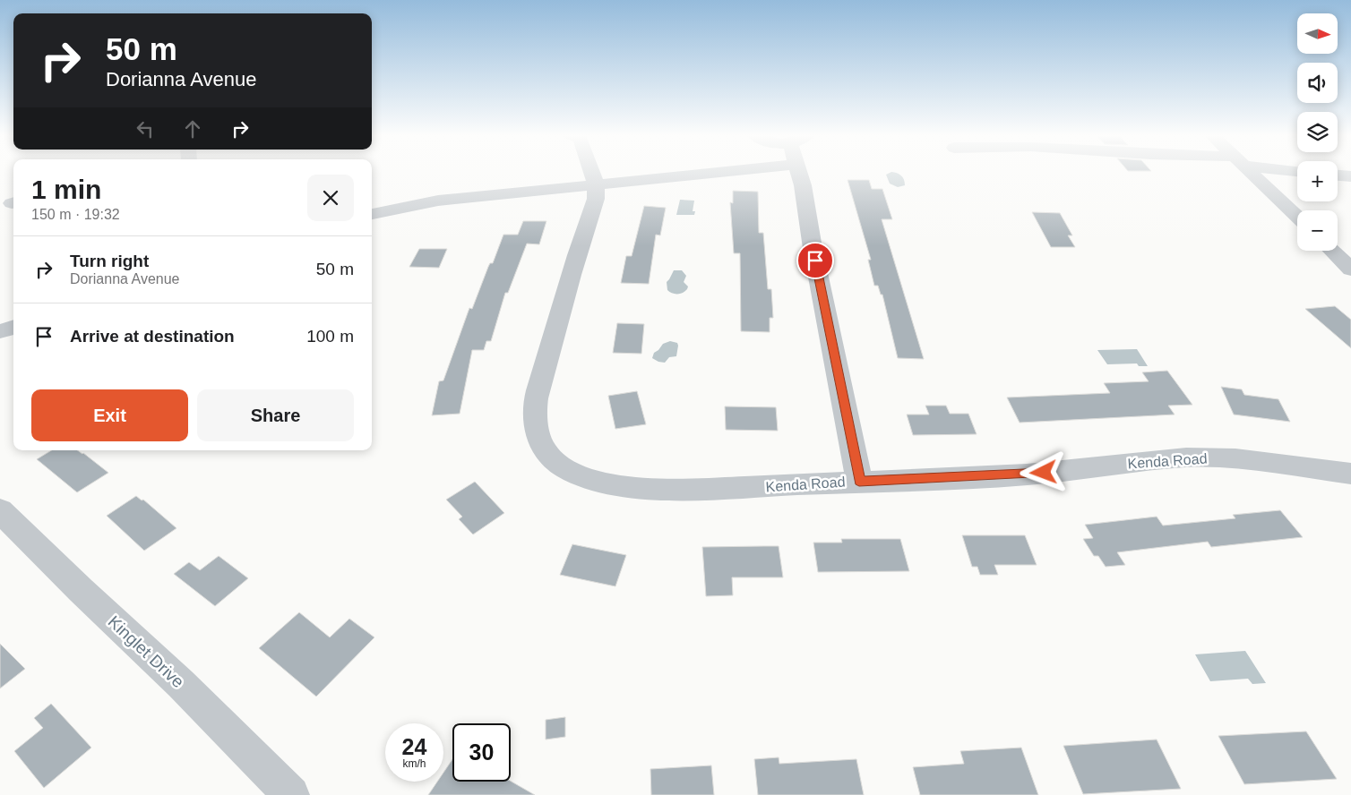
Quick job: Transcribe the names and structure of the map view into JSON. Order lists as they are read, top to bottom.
{
  "streets": {
    "street": ["Kenda Road", "Kinglet Drive"]
  },
  "north": "right",
  "page": {
    "map_buttons": ["+", "−"],
    "turn": ["50 m", "Dorianna Avenue"],
    "heading": ["1 min", "150 m · 19:32"],
    "list": [
      {
        "name": "Turn right",
        "note": "Dorianna Avenue",
        "value": "50 m"
      },
      {
        "name": "Arrive at destination",
        "value": "100 m"
      }
    ],
    "buttons": ["Exit", "Share"],
    "speed": "24 km/h",
    "limit": "30"
  }
}
